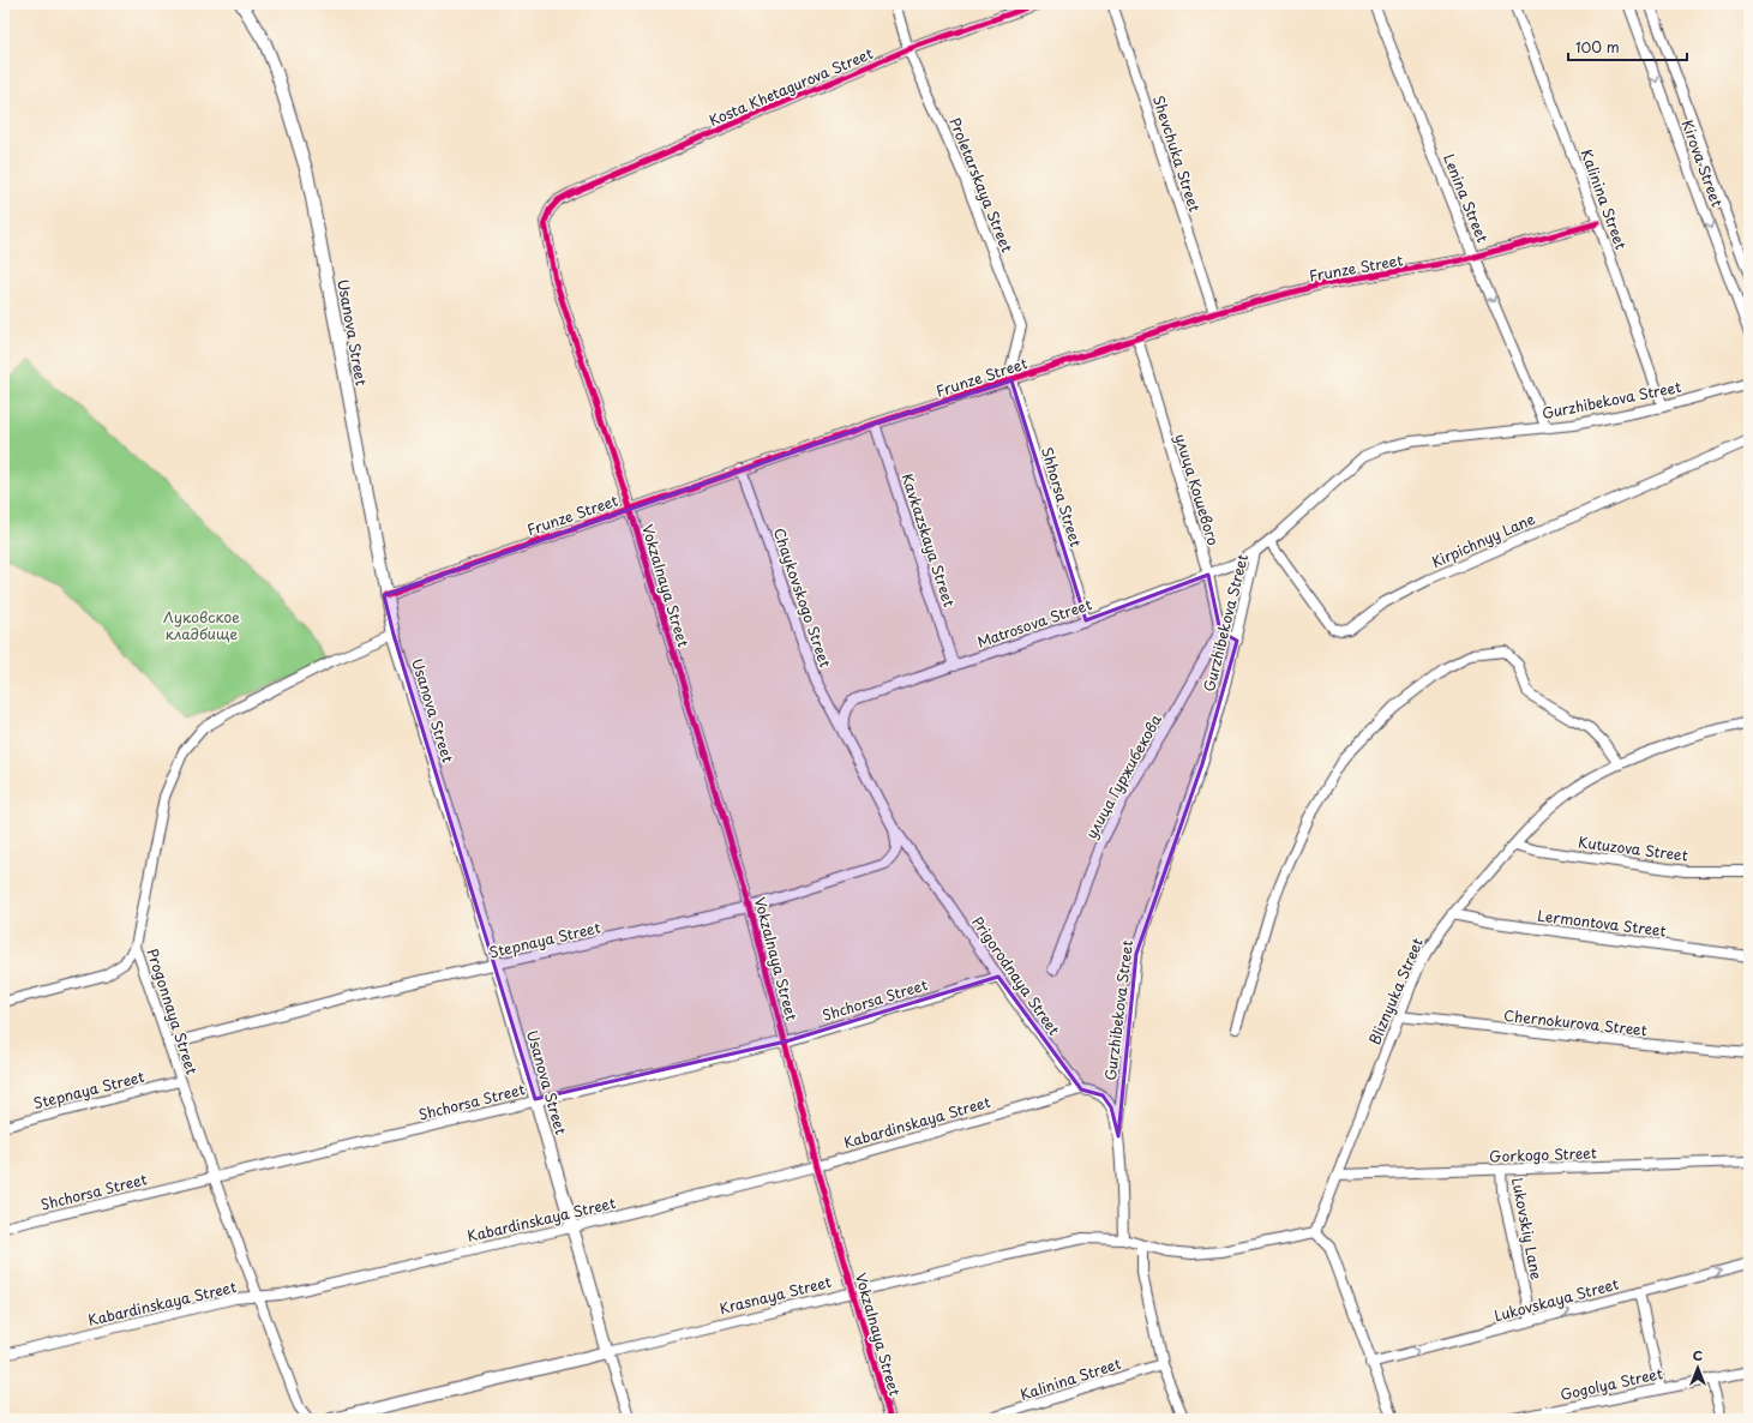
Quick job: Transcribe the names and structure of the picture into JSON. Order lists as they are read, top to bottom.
{
  "streets": {
    "main road": ["Usanova Street", "Krasnaya Street"],
    "street": [
      "Kosta Khetagurova Street",
      "Shevchuka Street",
      "Kirova Street",
      "Proletarskaya Street",
      "Lenina Street",
      "Kalinina Street",
      "Frunze Street",
      "Gurzhibekova Street",
      "улица Кошевого",
      "Shhorsa Street",
      "Kavkazskaya Street",
      "Kirpichnyy Lane",
      "Vokzalnaya Street",
      "Chaykovskogo Street",
      "Matrosova Street",
      "улица Гуржибекова",
      "Kutuzova Street",
      "Lermontova Street",
      "Stepnaya Street",
      "Prigorodnaya Street",
      "Bliznyuka Street",
      "Shchorsa Street",
      "Progonnaya Street",
      "Chernokurova Street",
      "Kabardinskaya Street",
      "Gorkogo Street",
      "Lukovskiy Lane",
      "Lukovskaya Street",
      "Gogolya Street"
    ]
  },
  "crossings": [
    ["Kosta Khetagurova Street", "Proletarskaya Street"],
    ["Kosta Khetagurova Street", "Vokzalnaya Street"],
    ["Shevchuka Street", "Frunze Street"],
    ["Proletarskaya Street", "Frunze Street"],
    ["Proletarskaya Street", "Shhorsa Street"],
    ["Lenina Street", "Frunze Street"],
    ["Lenina Street", "Gurzhibekova Street"],
    ["Kalinina Street", "Frunze Street"],
    ["Kalinina Street", "Gurzhibekova Street"],
    ["Frunze Street", "Usanova Street"],
    ["Frunze Street", "улица Кошевого"],
    ["Frunze Street", "Shhorsa Street"],
    ["Frunze Street", "Kavkazskaya Street"],
    ["Frunze Street", "Vokzalnaya Street"],
    ["Frunze Street", "Chaykovskogo Street"],
    ["Usanova Street", "Stepnaya Street"],
    ["Usanova Street", "Shchorsa Street"],
    ["Usanova Street", "Progonnaya Street"],
    ["Usanova Street", "Kabardinskaya Street"],
    ["Usanova Street", "Krasnaya Street"],
    ["Gurzhibekova Street", "Kirpichnyy Lane"],
    ["Gurzhibekova Street", "Matrosova Street"],
    ["улица Кошевого", "Matrosova Street"],
    ["улица Кошевого", "улица Гуржибекова"],
    ["Shhorsa Street", "Matrosova Street"],
    ["Kavkazskaya Street", "Matrosova Street"],
    ["Vokzalnaya Street", "Stepnaya Street"],
    ["Vokzalnaya Street", "Shchorsa Street"],
    ["Vokzalnaya Street", "Kabardinskaya Street"],
    ["Vokzalnaya Street", "Krasnaya Street"],
    ["Chaykovskogo Street", "Matrosova Street"],
    ["Chaykovskogo Street", "Prigorodnaya Street"],
    ["Matrosova Street", "Prigorodnaya Street"],
    ["Kutuzova Street", "Bliznyuka Street"],
    ["Lermontova Street", "Bliznyuka Street"],
    ["Stepnaya Street", "Prigorodnaya Street"],
    ["Stepnaya Street", "Progonnaya Street"],
    ["Prigorodnaya Street", "Shchorsa Street"],
    ["Prigorodnaya Street", "Kabardinskaya Street"],
    ["Bliznyuka Street", "Chernokurova Street"],
    ["Bliznyuka Street", "Gorkogo Street"],
    ["Bliznyuka Street", "Krasnaya Street"],
    ["Shchorsa Street", "Progonnaya Street"],
    ["Progonnaya Street", "Kabardinskaya Street"],
    ["Gorkogo Street", "Lukovskiy Lane"],
    ["Lukovskiy Lane", "Lukovskaya Street"]
  ],
  "one_way": ["Lenina Street", "Lukovskaya Street"],
  "parks": ["Луковское кладбище"],
  "scale_bar": "100 m",
  "north": "top"
}
